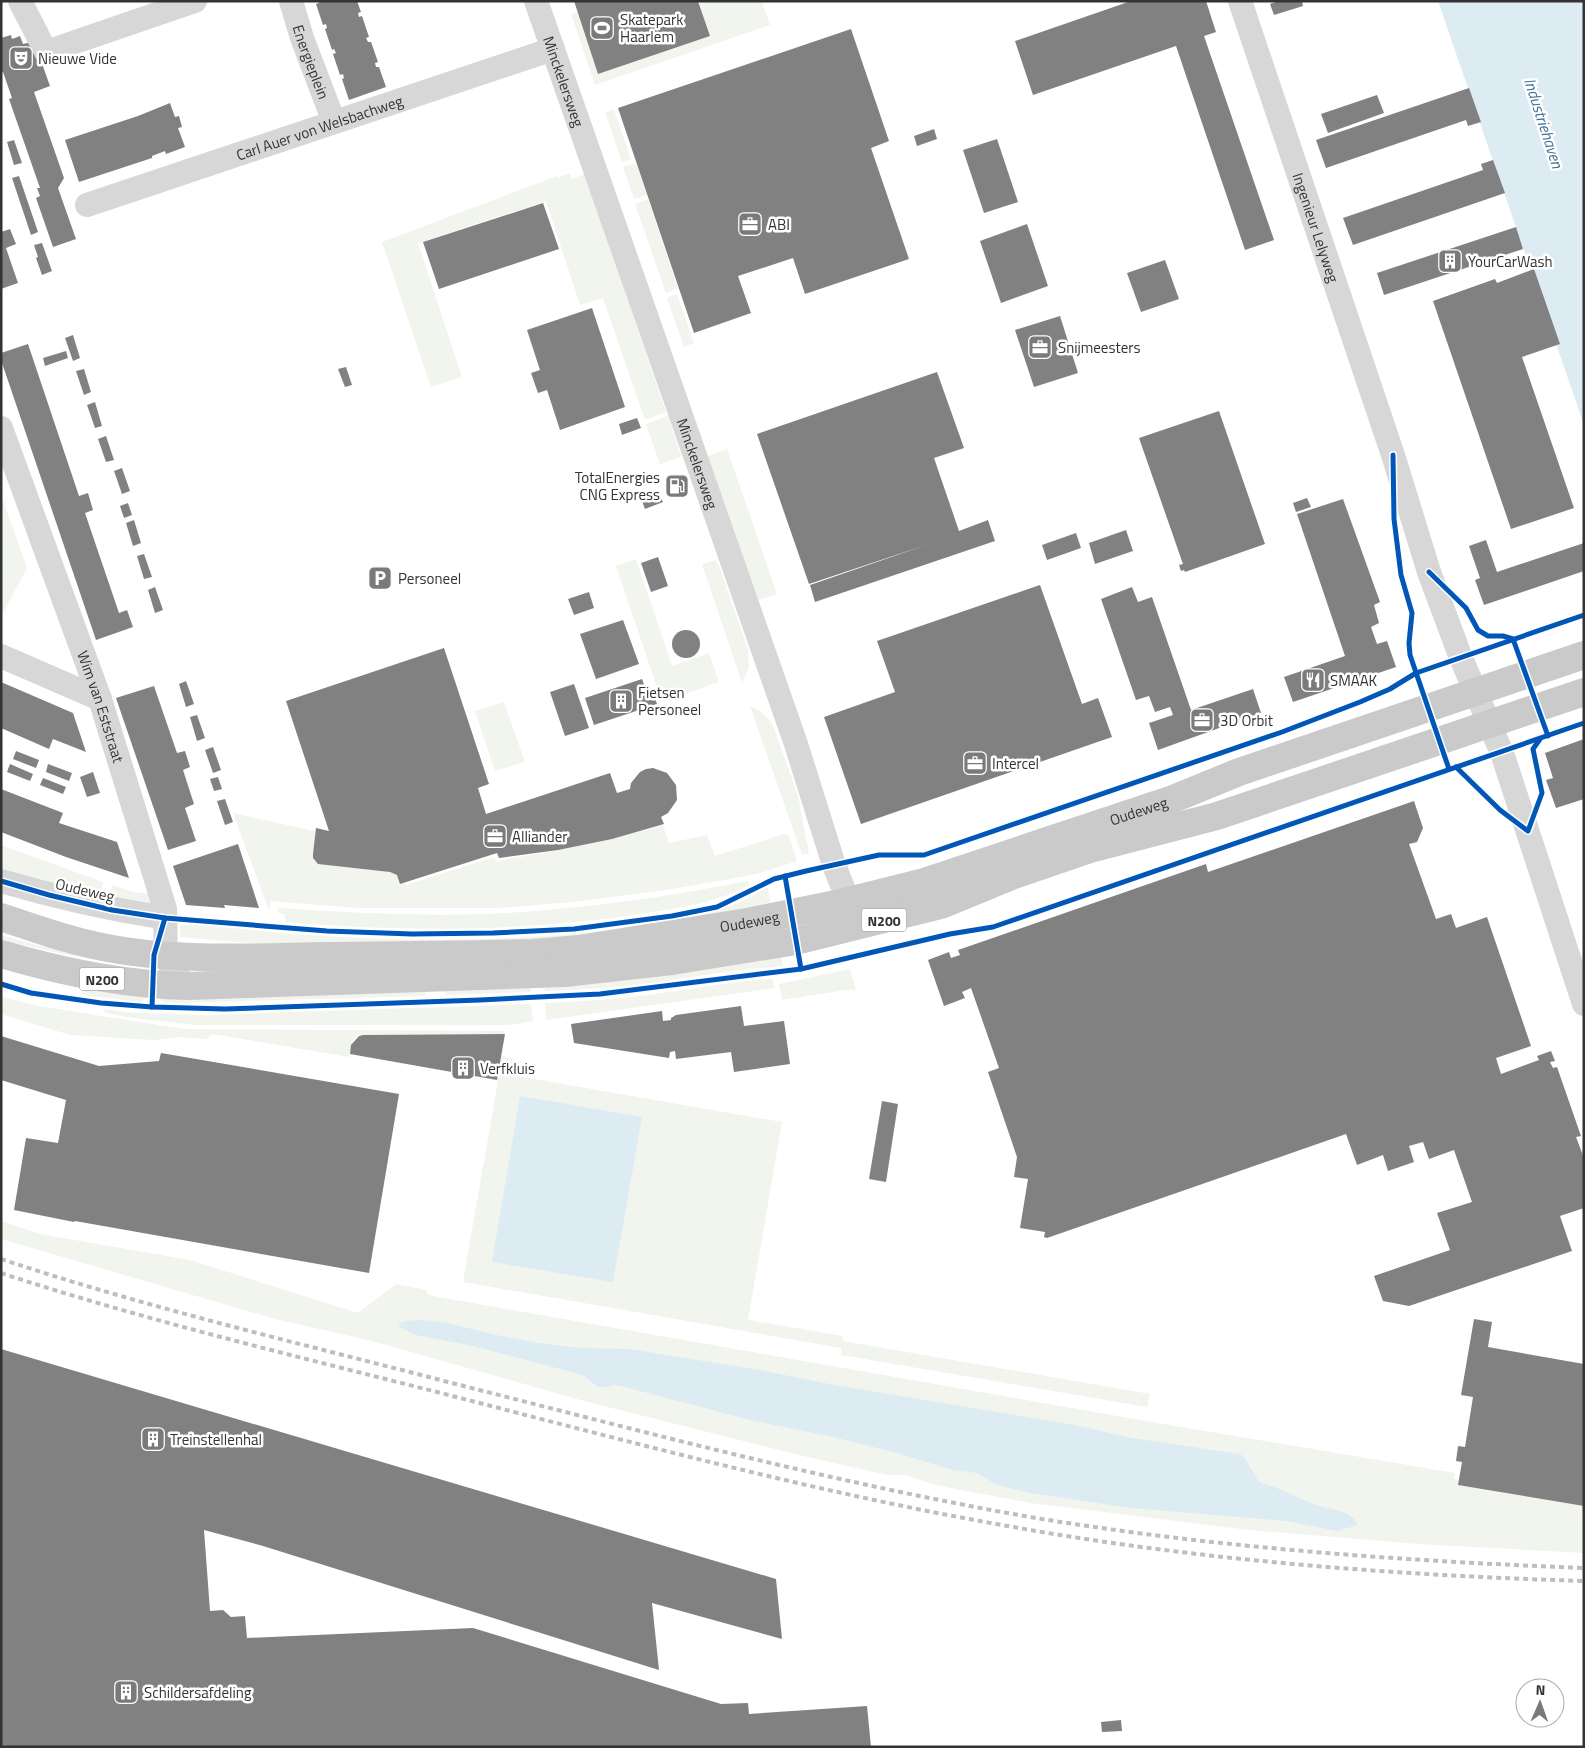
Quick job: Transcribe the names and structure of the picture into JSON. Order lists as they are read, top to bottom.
{
  "streets": {
    "main road": ["Oudeweg", "N200"],
    "street": [
      "Energieplein",
      "Minckelersweg",
      "Carl Auer von Welsbachweg",
      "Ingenieur Lelyweg",
      "Wim van Eststraat"
    ]
  },
  "crossings": [
    ["Energieplein", "Carl Auer von Welsbachweg"],
    ["Minckelersweg", "Carl Auer von Welsbachweg"],
    ["Minckelersweg", "Oudeweg"],
    ["Ingenieur Lelyweg", "Oudeweg"],
    ["Wim van Eststraat", "Oudeweg"]
  ],
  "water": ["Industriehaven"],
  "places": {
    "sports": ["Skatepark Haarlem"],
    "theatre": ["Nieuwe Vide"],
    "office": [
      "ABI",
      "Snijmeesters",
      "3D Orbit",
      "Intercel",
      "Alliander"
    ],
    "building": [
      "YourCarWash",
      "Fietsen Personeel",
      "Verfkluis",
      "Treinstellenhal",
      "Schildersafdeling"
    ],
    "fuel station": ["TotalEnergies CNG Express"],
    "parking": ["Personeel"],
    "restaurant": ["SMAAK"]
  },
  "north": "top"
}
